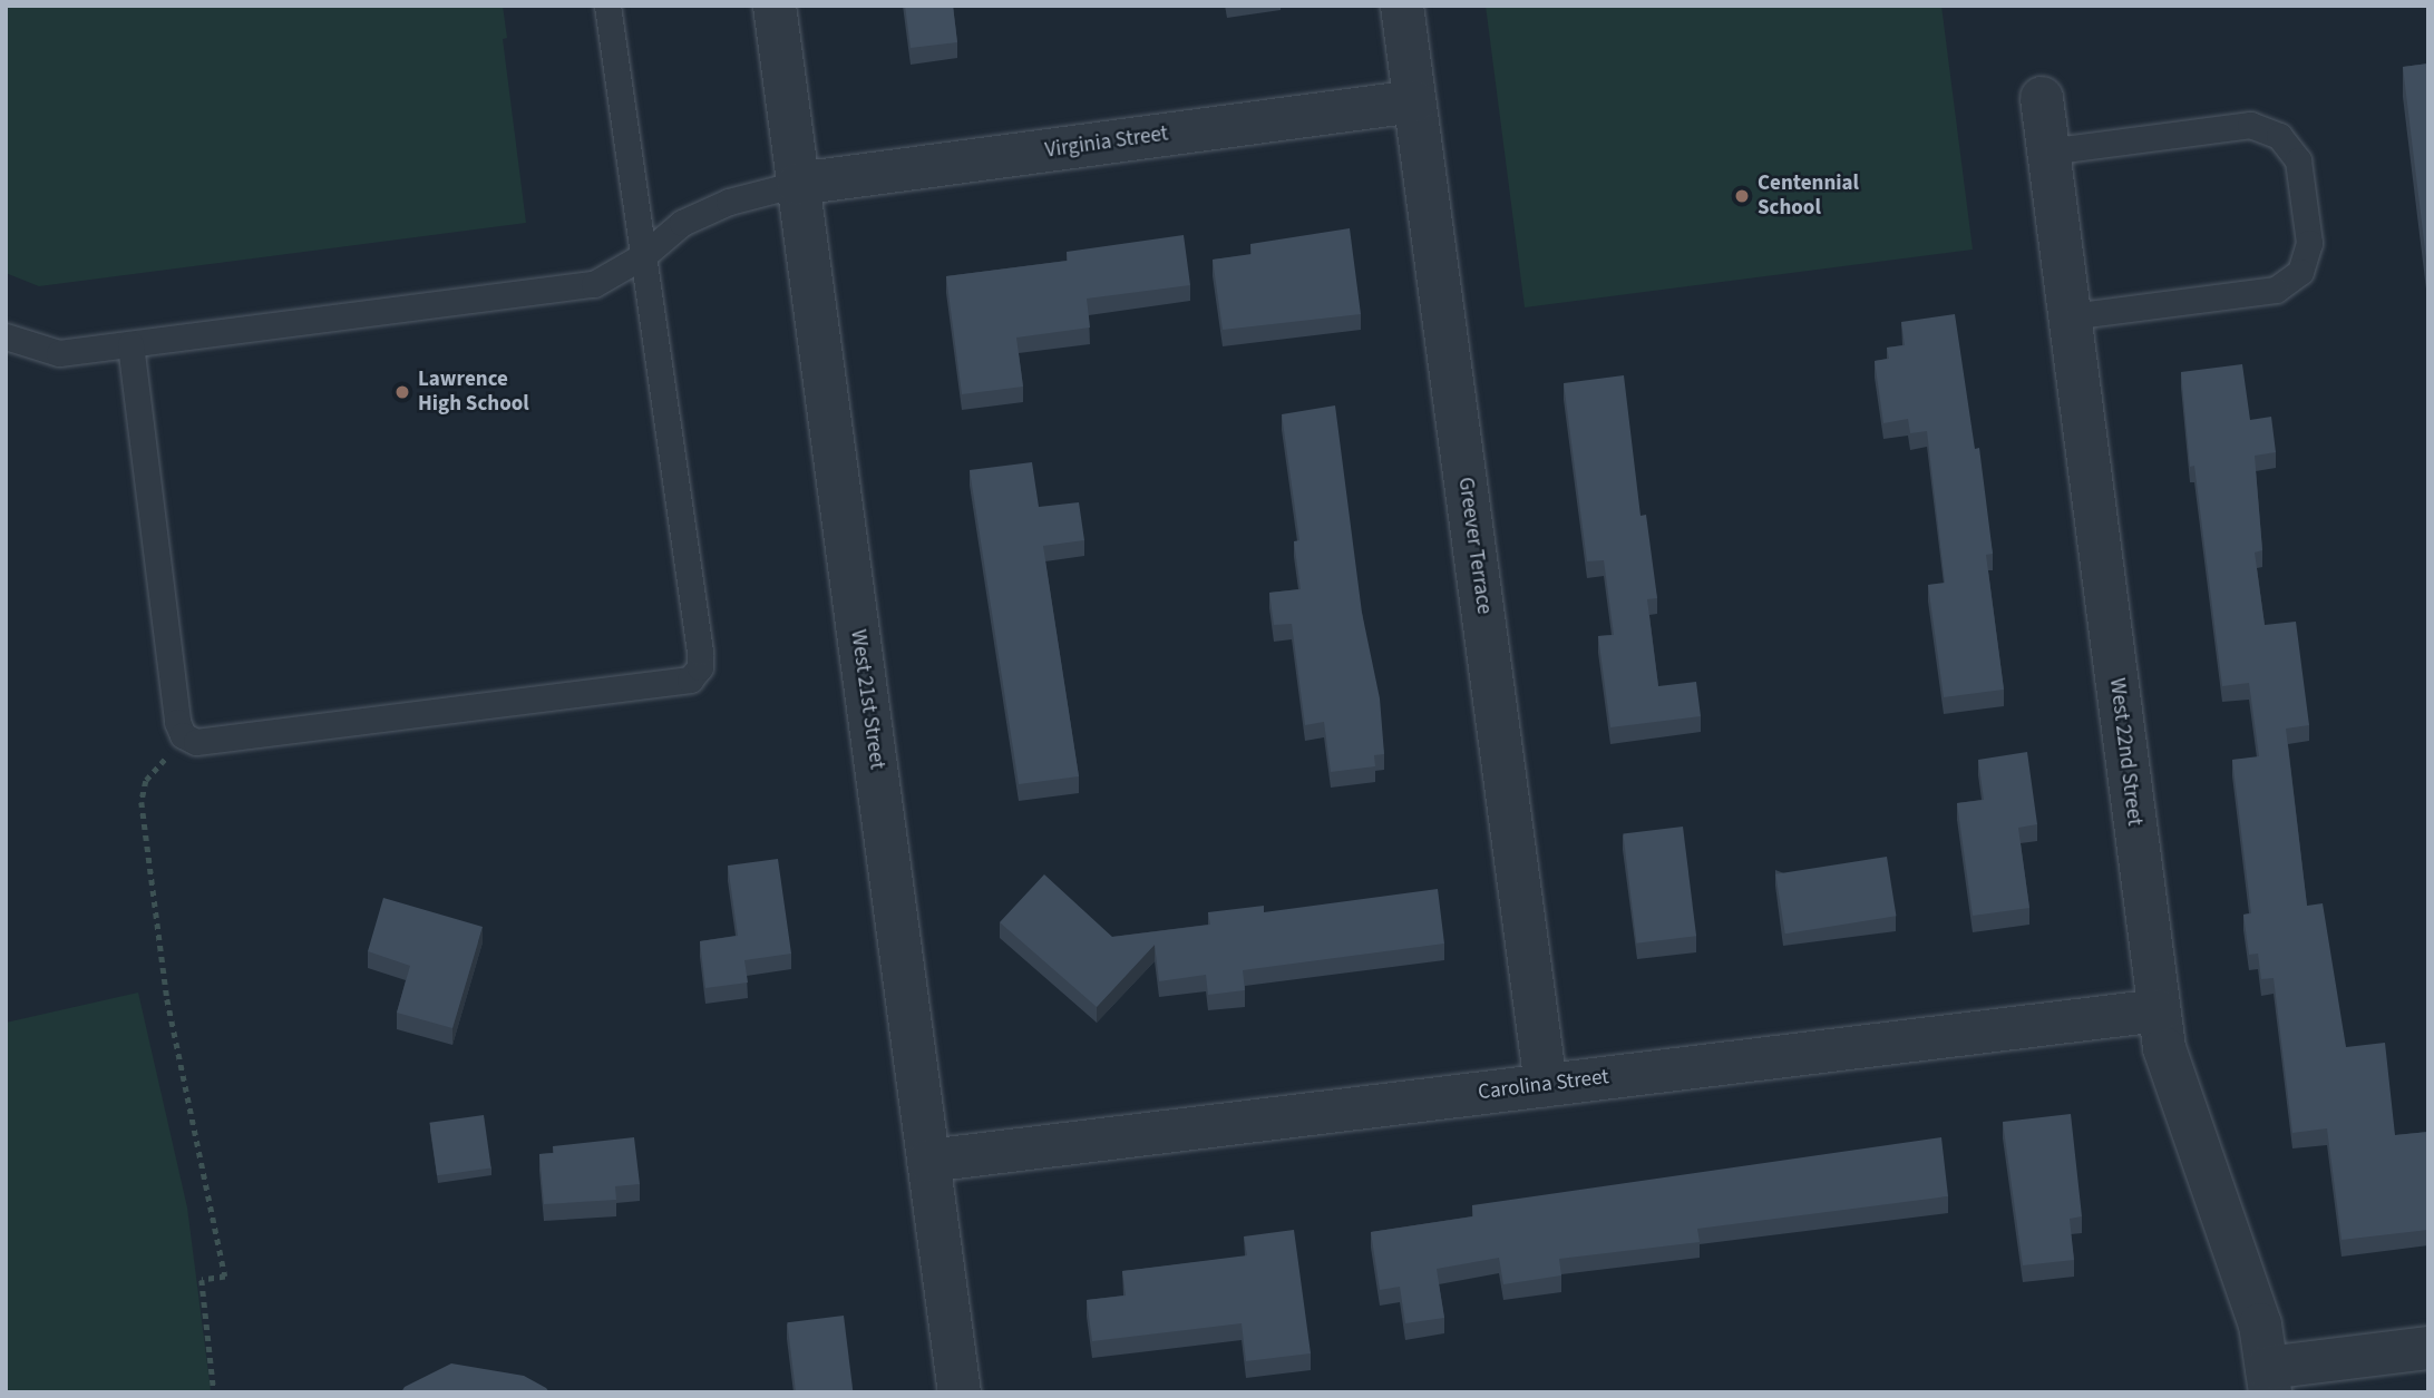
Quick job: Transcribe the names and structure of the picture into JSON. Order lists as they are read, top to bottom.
{
  "streets": {
    "street": [
      "Virginia Street",
      "Greever Terrace",
      "West 21st Street",
      "West 22nd Street",
      "Carolina Street"
    ]
  },
  "crossings": [
    ["Virginia Street", "Greever Terrace"],
    ["Virginia Street", "West 21st Street"],
    ["Greever Terrace", "Carolina Street"],
    ["West 21st Street", "Carolina Street"],
    ["West 22nd Street", "Carolina Street"]
  ],
  "places": ["Centennial School", "Lawrence High School"]
}
